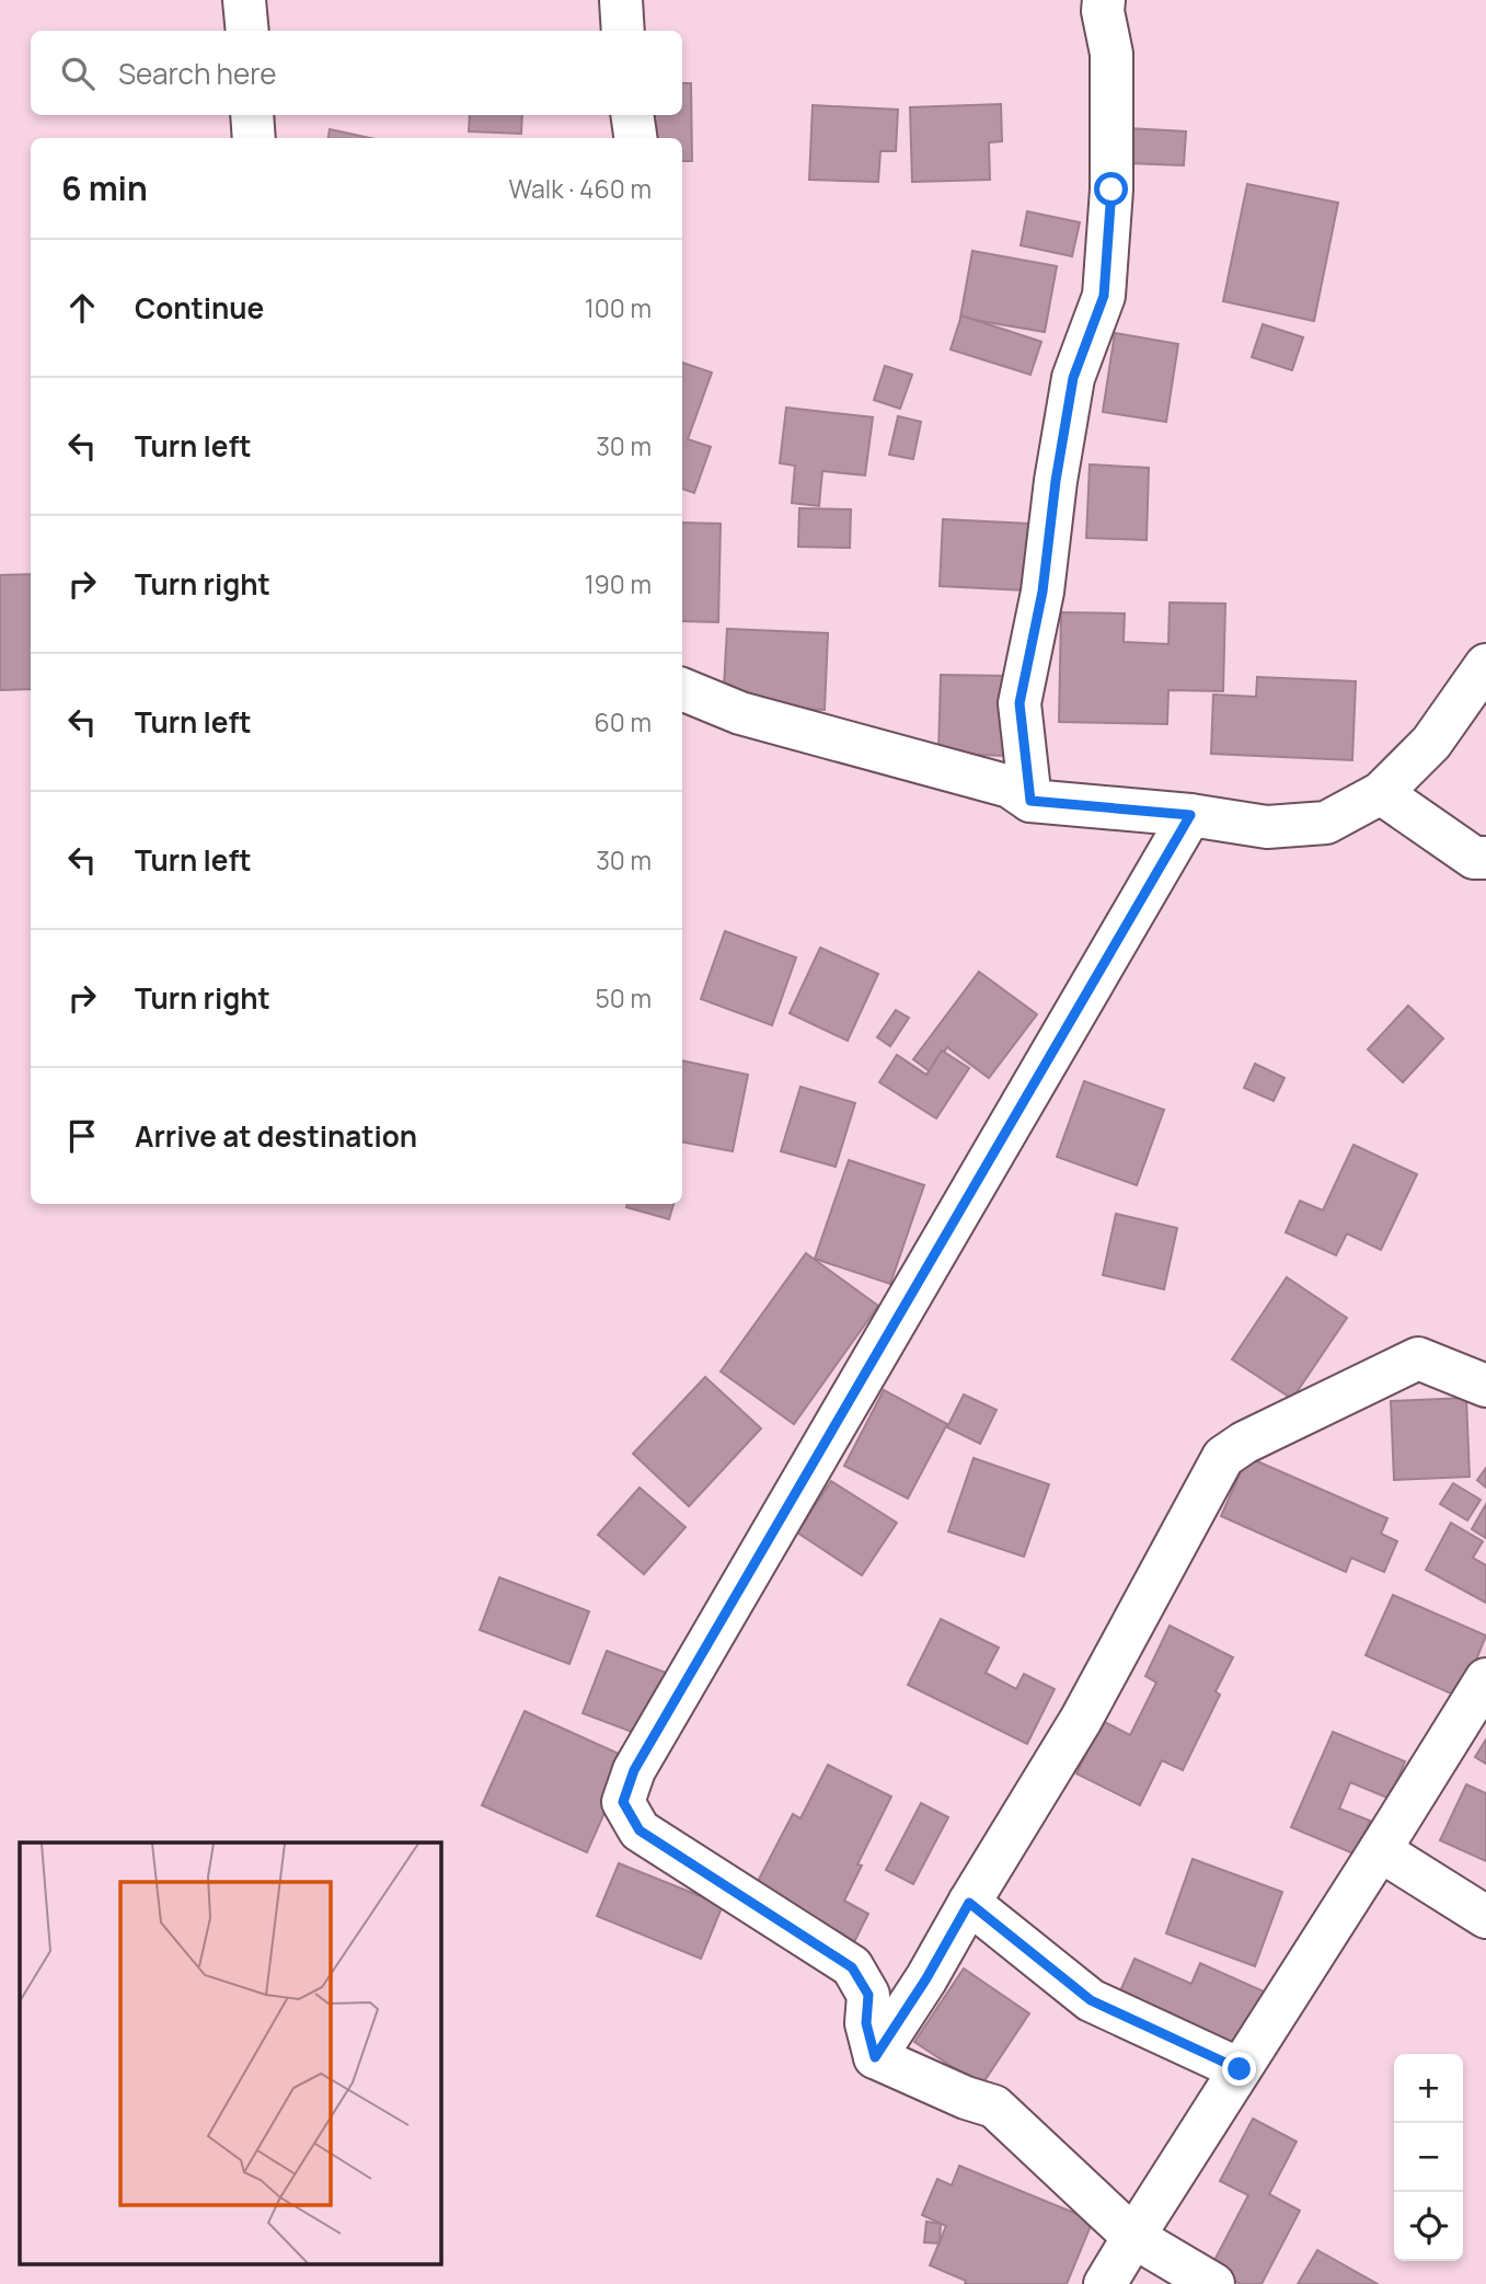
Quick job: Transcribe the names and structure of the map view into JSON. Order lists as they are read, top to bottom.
{
  "page": {
    "search": "Search here",
    "heading": ["6 min", "Walk · 460 m"],
    "list": [
      ["Continue", "100 m"],
      ["Turn left", "30 m"],
      ["Turn right", "190 m"],
      ["Turn left", "60 m"],
      ["Turn left", "30 m"],
      ["Turn right", "50 m"],
      "Arrive at destination"
    ],
    "map_buttons": ["+", "−"]
  }
}
